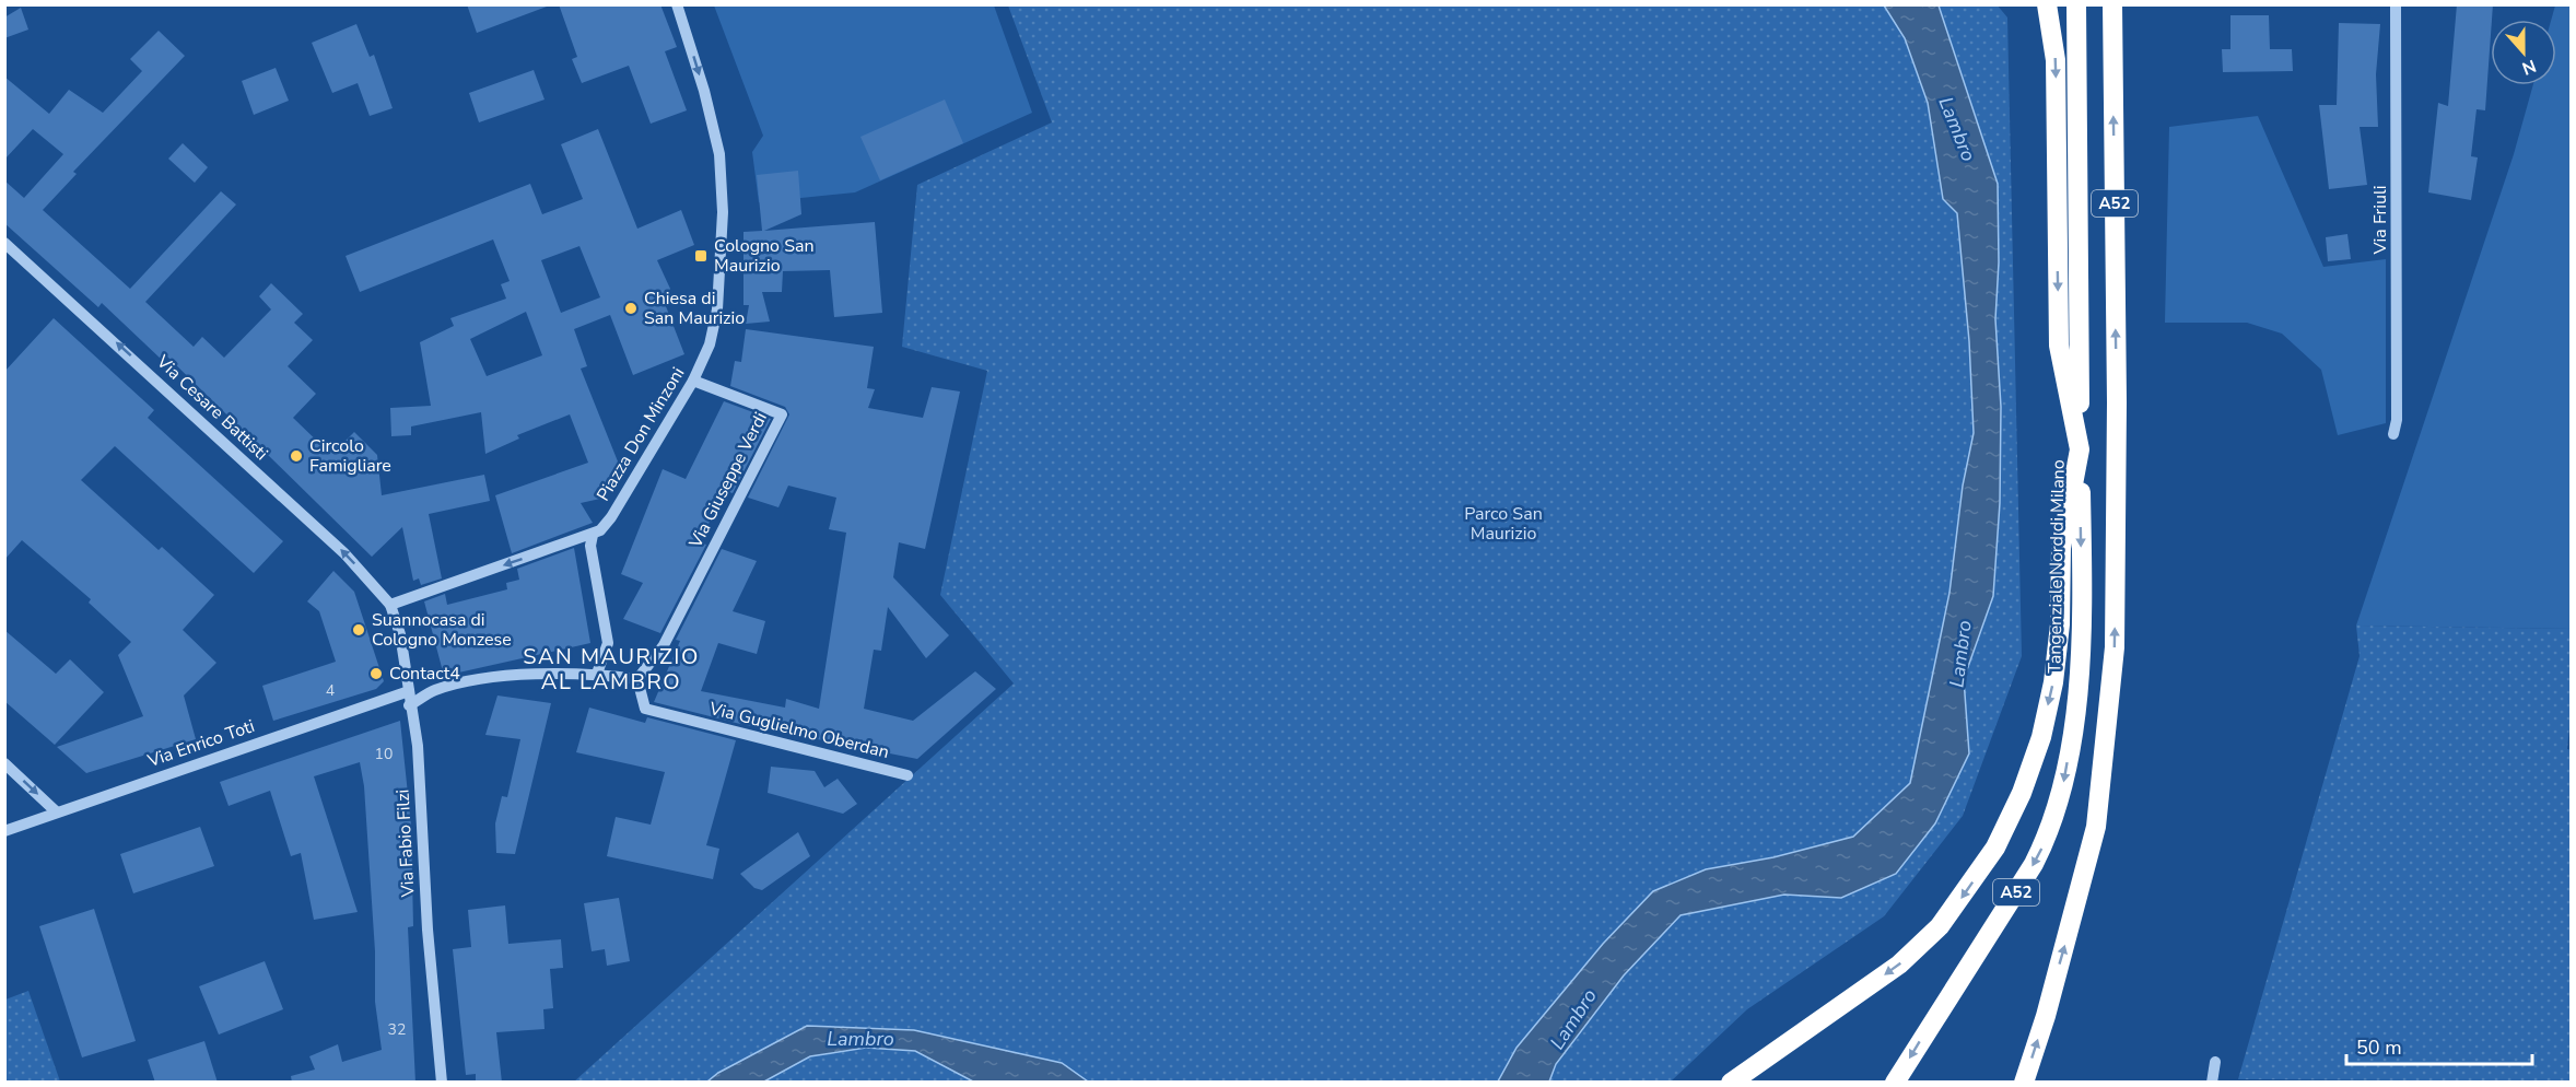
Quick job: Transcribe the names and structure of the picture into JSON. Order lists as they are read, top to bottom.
{
  "streets": {
    "highway": ["A52", "Tangenziale Nord di Milano"],
    "street": [
      "Via Friuli",
      "Via Cesare Battisti",
      "Piazza Don Minzoni",
      "Via Giuseppe Verdi",
      "Via Guglielmo Oberdan",
      "Via Enrico Toti",
      "Via Fabio Filzi"
    ]
  },
  "crossings": [
    ["Via Cesare Battisti", "Piazza Don Minzoni"],
    ["Via Cesare Battisti", "Via Fabio Filzi"],
    ["Piazza Don Minzoni", "Via Giuseppe Verdi"],
    ["Piazza Don Minzoni", "Via Fabio Filzi"],
    ["Via Giuseppe Verdi", "Via Guglielmo Oberdan"],
    ["Via Enrico Toti", "Via Fabio Filzi"]
  ],
  "one_way": ["Via Cesare Battisti", "Piazza Don Minzoni"],
  "districts": ["SAN MAURIZIO AL LAMBRO"],
  "water": ["Lambro"],
  "parks": ["Parco San Maurizio"],
  "places": {
    "transit": ["Cologno San Maurizio"],
    "other": [
      "Chiesa di San Maurizio",
      "Circolo Famigliare",
      "Suannocasa di Cologno Monzese",
      "Contact4"
    ]
  },
  "house_numbers": ["4", "10", "32"],
  "scale_bar": "50 m",
  "north": "bottom"
}
